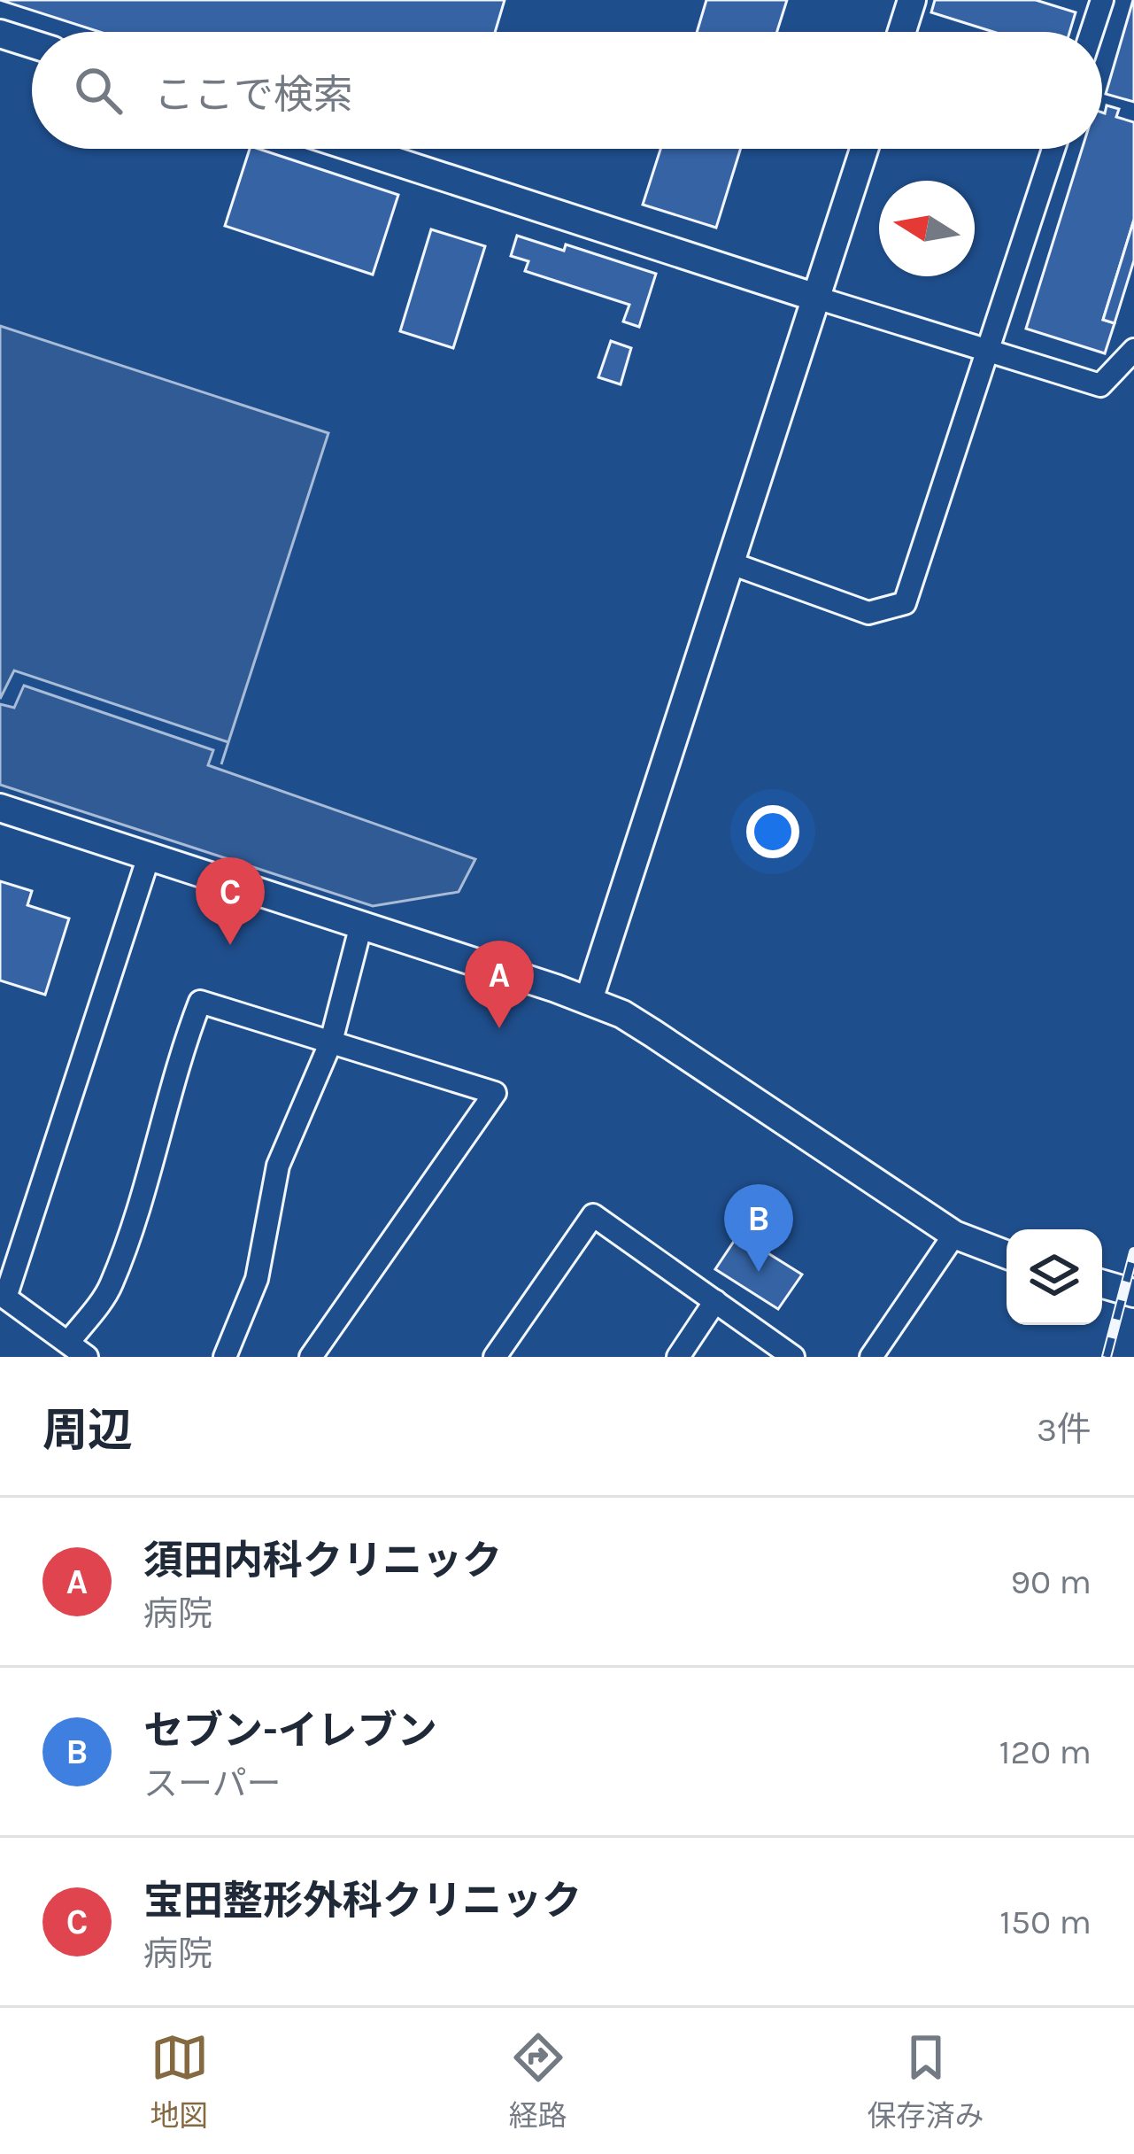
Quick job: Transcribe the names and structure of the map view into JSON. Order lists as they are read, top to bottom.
{
  "north": "left",
  "page": {
    "search": "ここで検索",
    "pins": ["C", "A", "B"],
    "heading": ["周辺", "3件"],
    "list": [
      {
        "mark": "A",
        "name": "須田内科クリニック",
        "note": "病院",
        "value": "90 m"
      },
      {
        "mark": "B",
        "name": "セブン-イレブン",
        "note": "スーパー",
        "value": "120 m"
      },
      {
        "mark": "C",
        "name": "宝田整形外科クリニック",
        "note": "病院",
        "value": "150 m"
      }
    ],
    "nav": ["地図", "経路", "保存済み"]
  }
}
